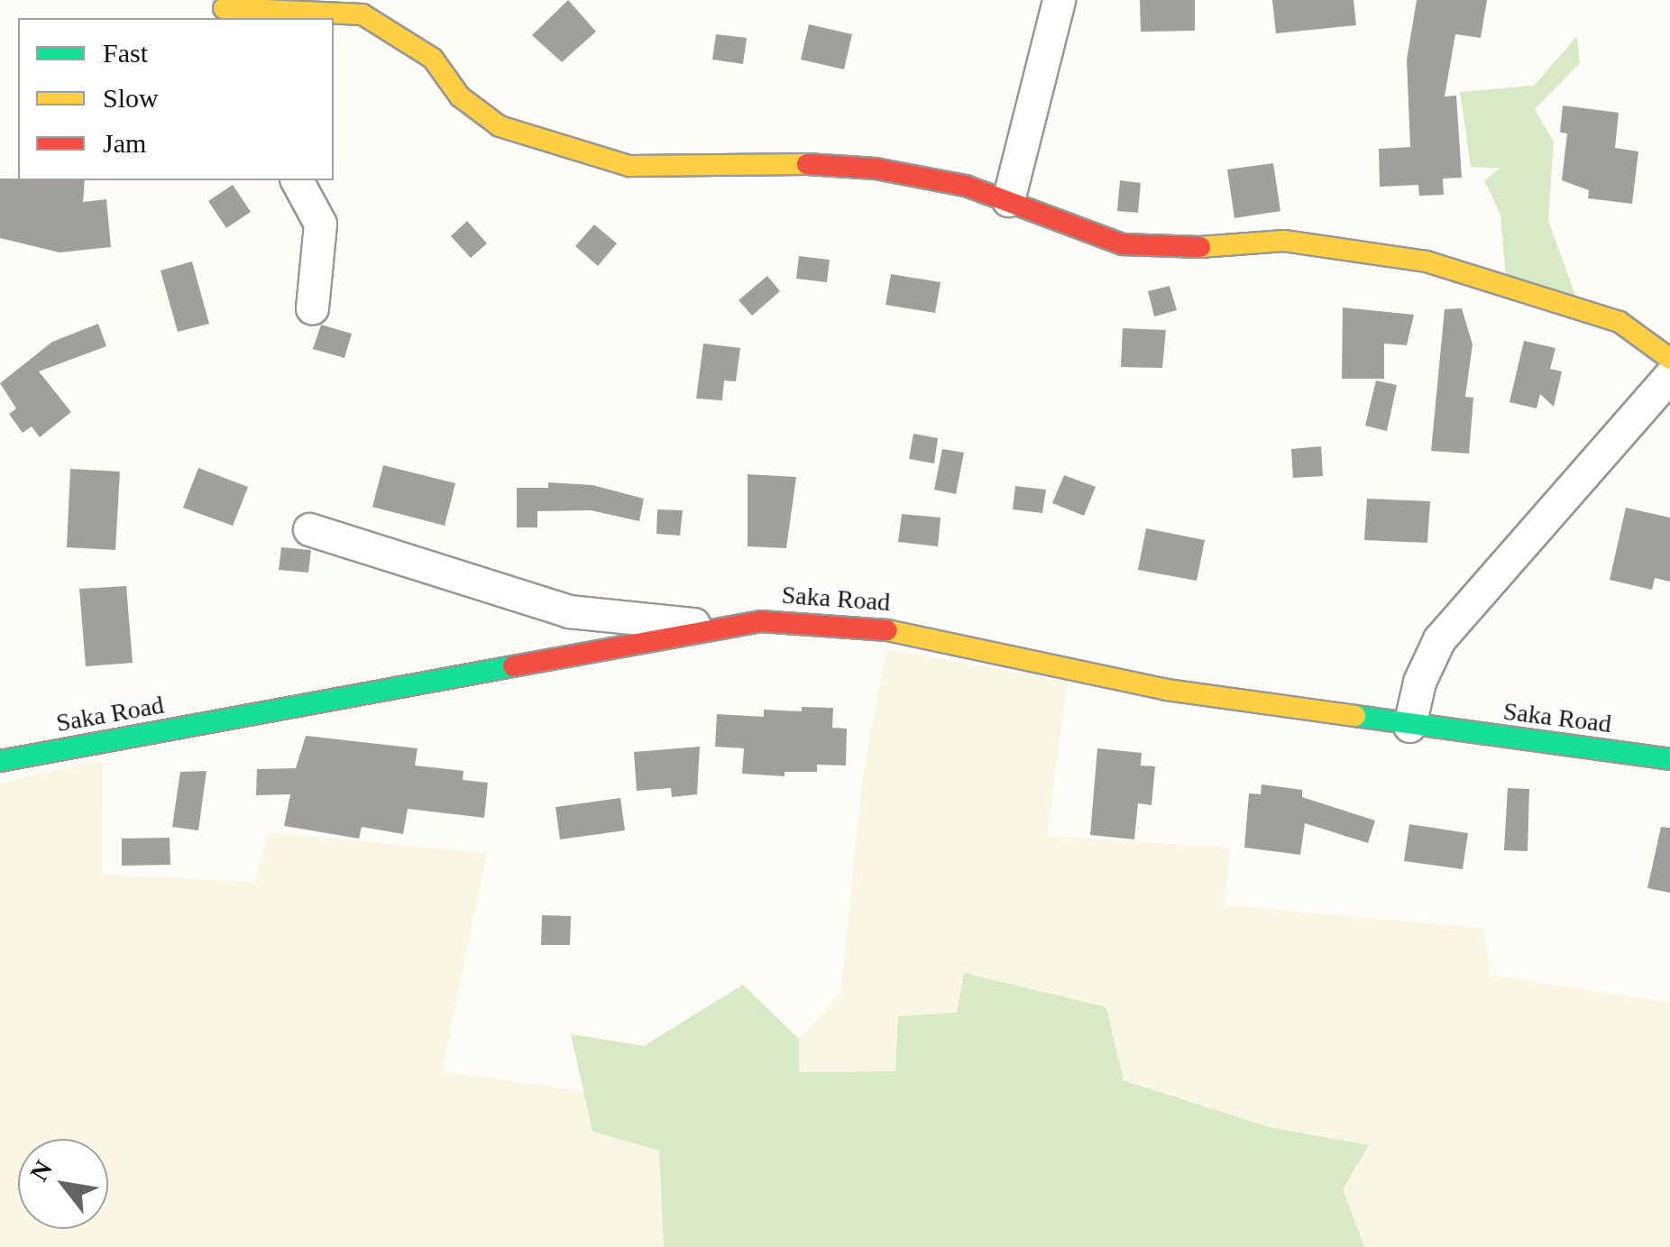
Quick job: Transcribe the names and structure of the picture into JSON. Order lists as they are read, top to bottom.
{
  "streets": {
    "main road": ["Saka Road"]
  },
  "legend": ["Fast", "Slow", "Jam"],
  "north": "top left"
}
